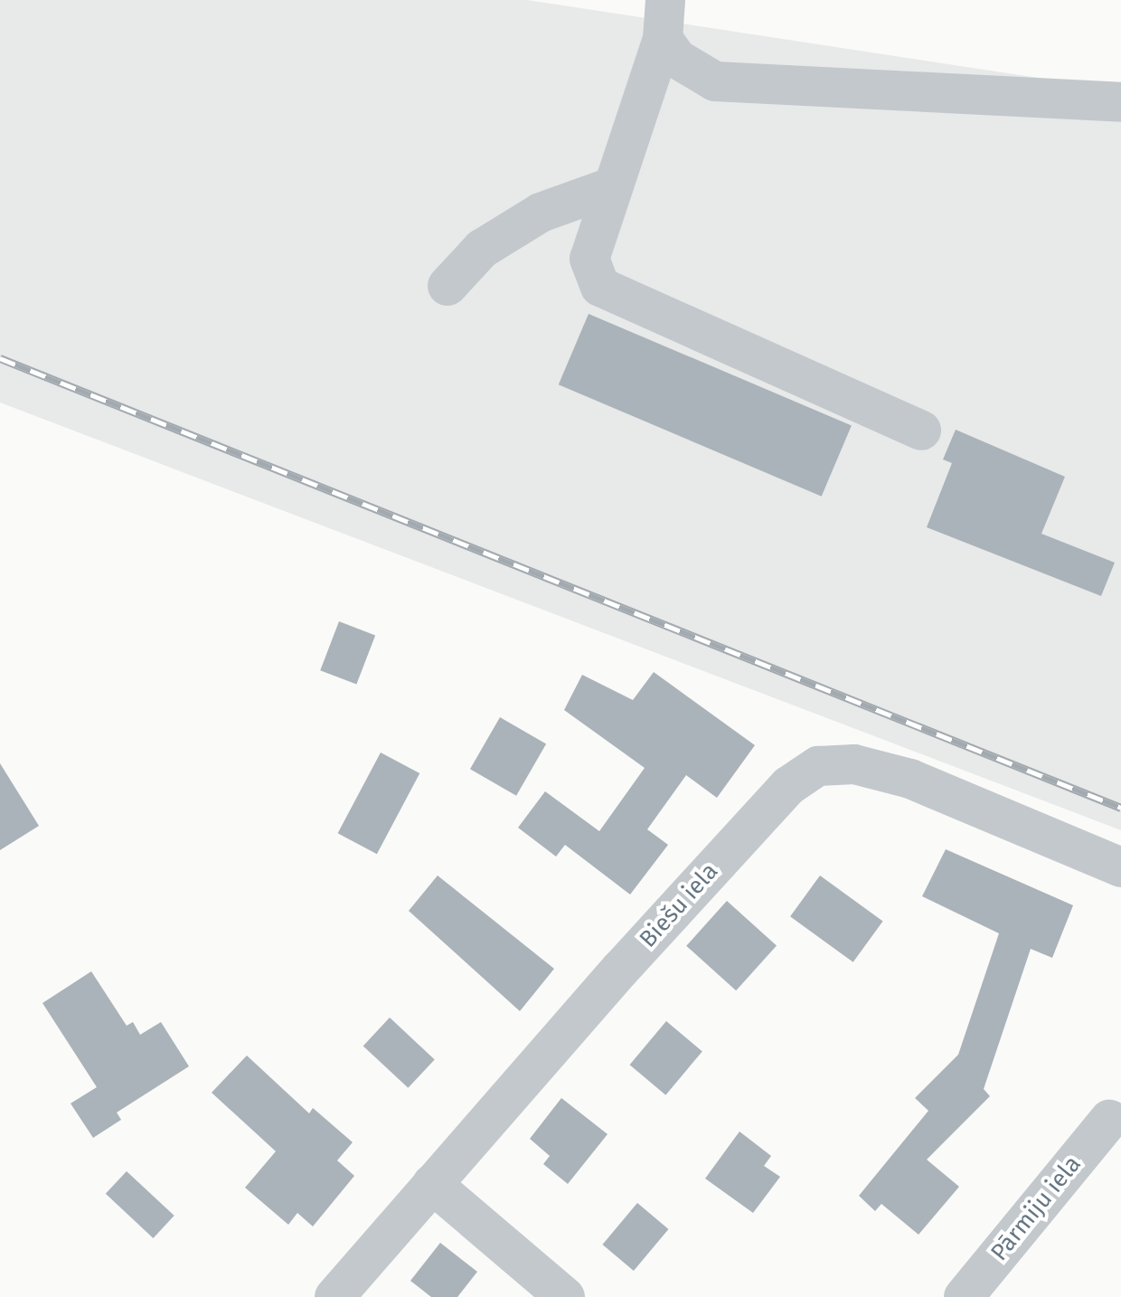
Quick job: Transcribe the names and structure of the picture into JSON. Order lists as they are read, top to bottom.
{
  "streets": {
    "street": ["Biešu iela", "Pārmiju iela"]
  }
}
